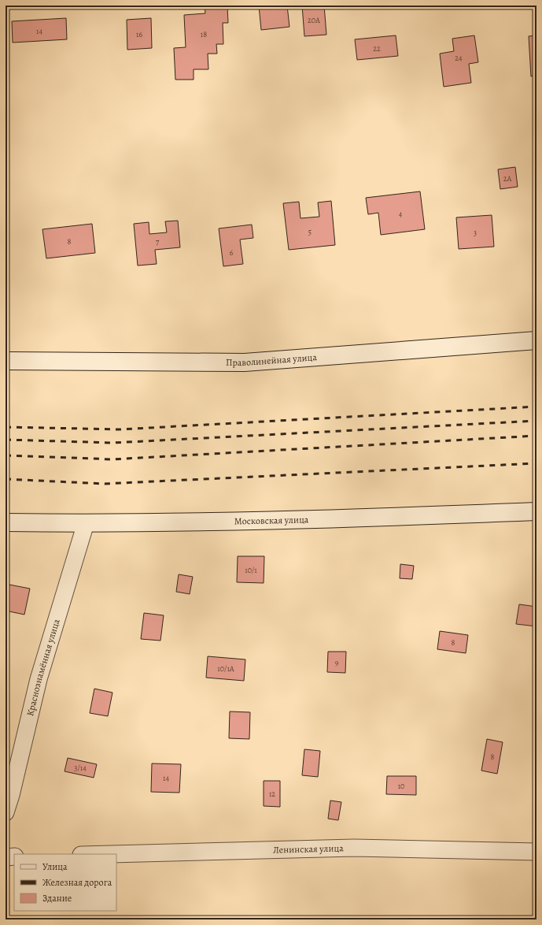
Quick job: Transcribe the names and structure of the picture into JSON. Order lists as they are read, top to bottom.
{
  "streets": {
    "main road": ["Праволинейная улица", "Московская улица"],
    "street": ["Краснознамённая улица", "Ленинская улица"]
  },
  "crossings": [
    ["Московская улица", "Краснознамённая улица"]
  ],
  "house_numbers": [
    "20А",
    "14",
    "16",
    "18",
    "22",
    "24",
    "2А",
    "4",
    "5",
    "3",
    "8",
    "7",
    "6",
    "10/1",
    "8",
    "9",
    "10/1А",
    "8",
    "3/14",
    "14",
    "10",
    "12"
  ],
  "legend": ["Улица", "Железная дорога", "Здание"]
}
